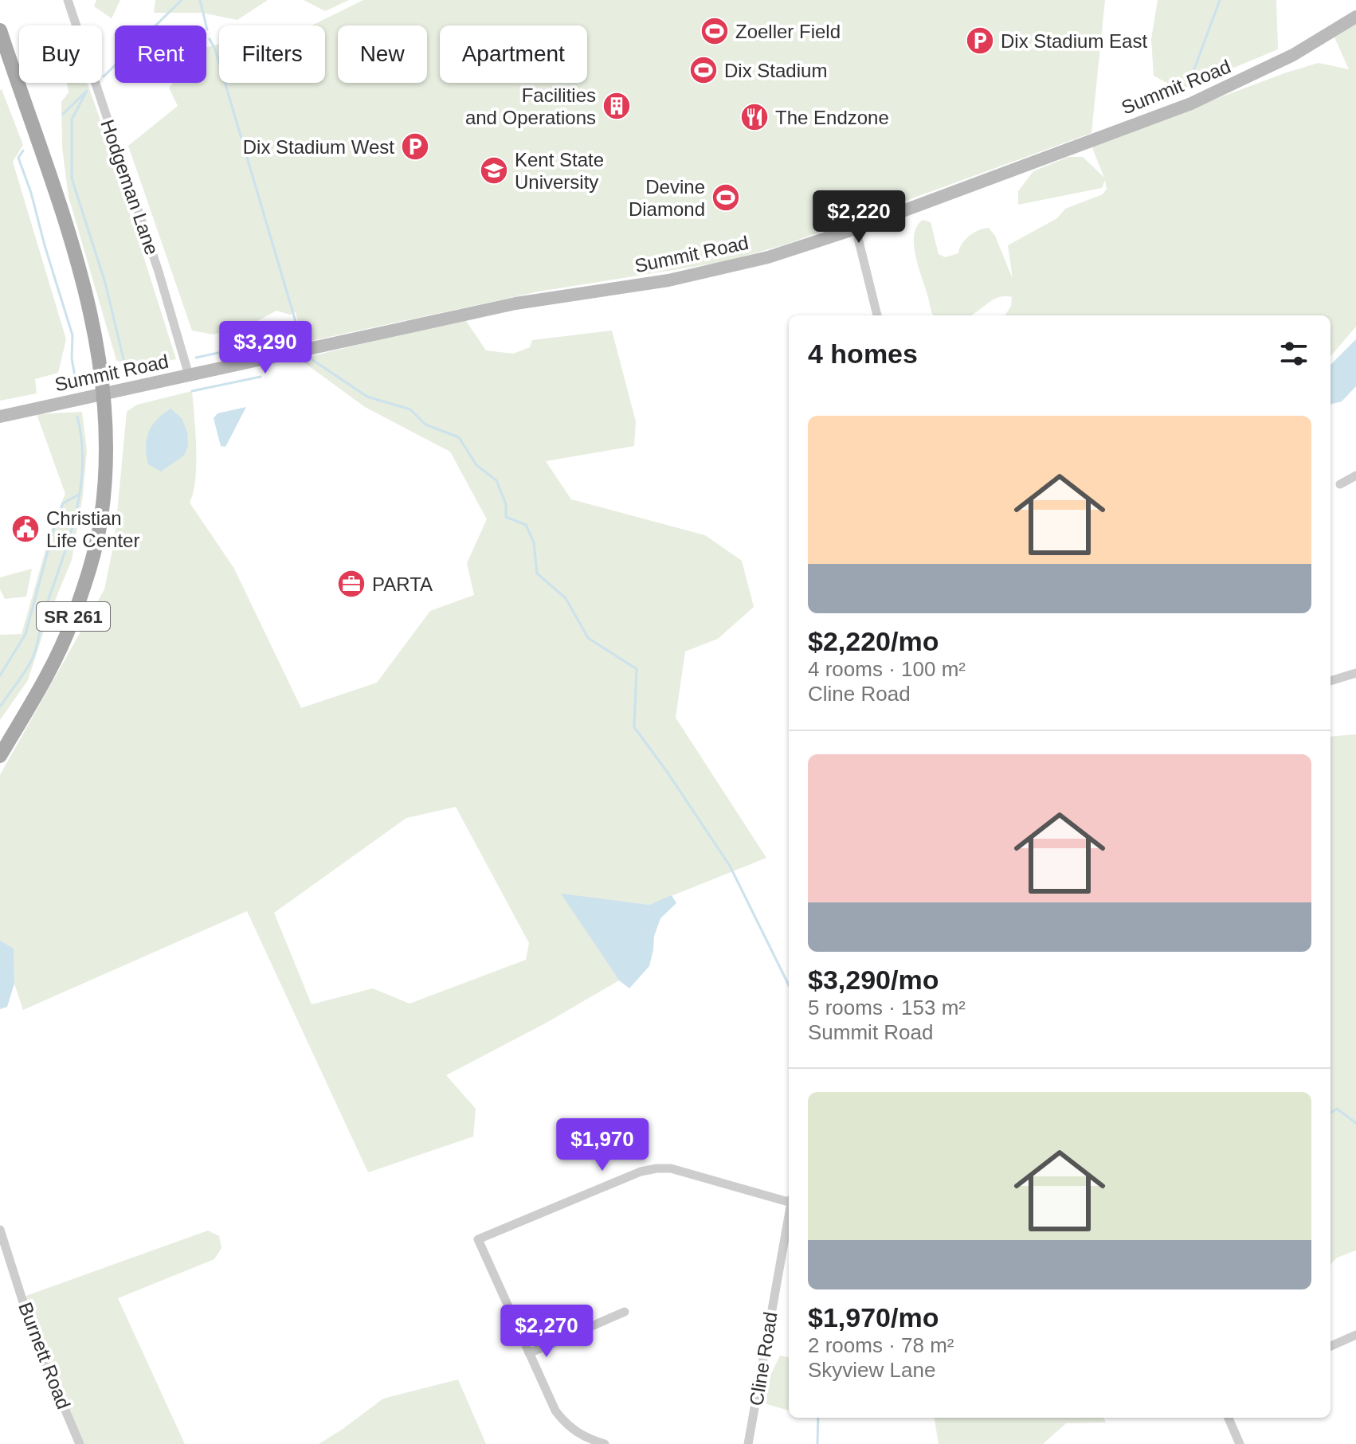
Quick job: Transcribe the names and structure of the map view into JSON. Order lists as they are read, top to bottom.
{
  "streets": {
    "main road": ["SR 261"],
    "street": [
      "Summit Road",
      "Hodgeman Lane",
      "Burnett Road",
      "Cline Road"
    ]
  },
  "crossings": [
    ["Summit Road", "Hodgeman Lane"],
    ["Summit Road", "SR 261"]
  ],
  "places": {
    "sports": ["Zoeller Field", "Dix Stadium", "Devine Diamond"],
    "parking": ["Dix Stadium East", "Dix Stadium West"],
    "building": ["Facilities and Operations"],
    "restaurant": ["The Endzone"],
    "school or university": ["Kent State University"],
    "public building": ["Christian Life Center"],
    "office": ["PARTA"]
  },
  "page": {
    "chip": [
      "Buy",
      "Rent",
      "Filters",
      "New",
      "Apartment"
    ],
    "price": [
      "$2,220",
      "$3,290",
      "$1,970",
      "$2,270"
    ],
    "heading": "4 homes",
    "list": [
      {
        "name": "$2,220/mo",
        "note": "4 rooms · 100 m² · Cline Road"
      },
      {
        "name": "$3,290/mo",
        "note": "5 rooms · 153 m² · Summit Road"
      },
      {
        "name": "$1,970/mo",
        "note": "2 rooms · 78 m² · Skyview Lane"
      }
    ]
  }
}
